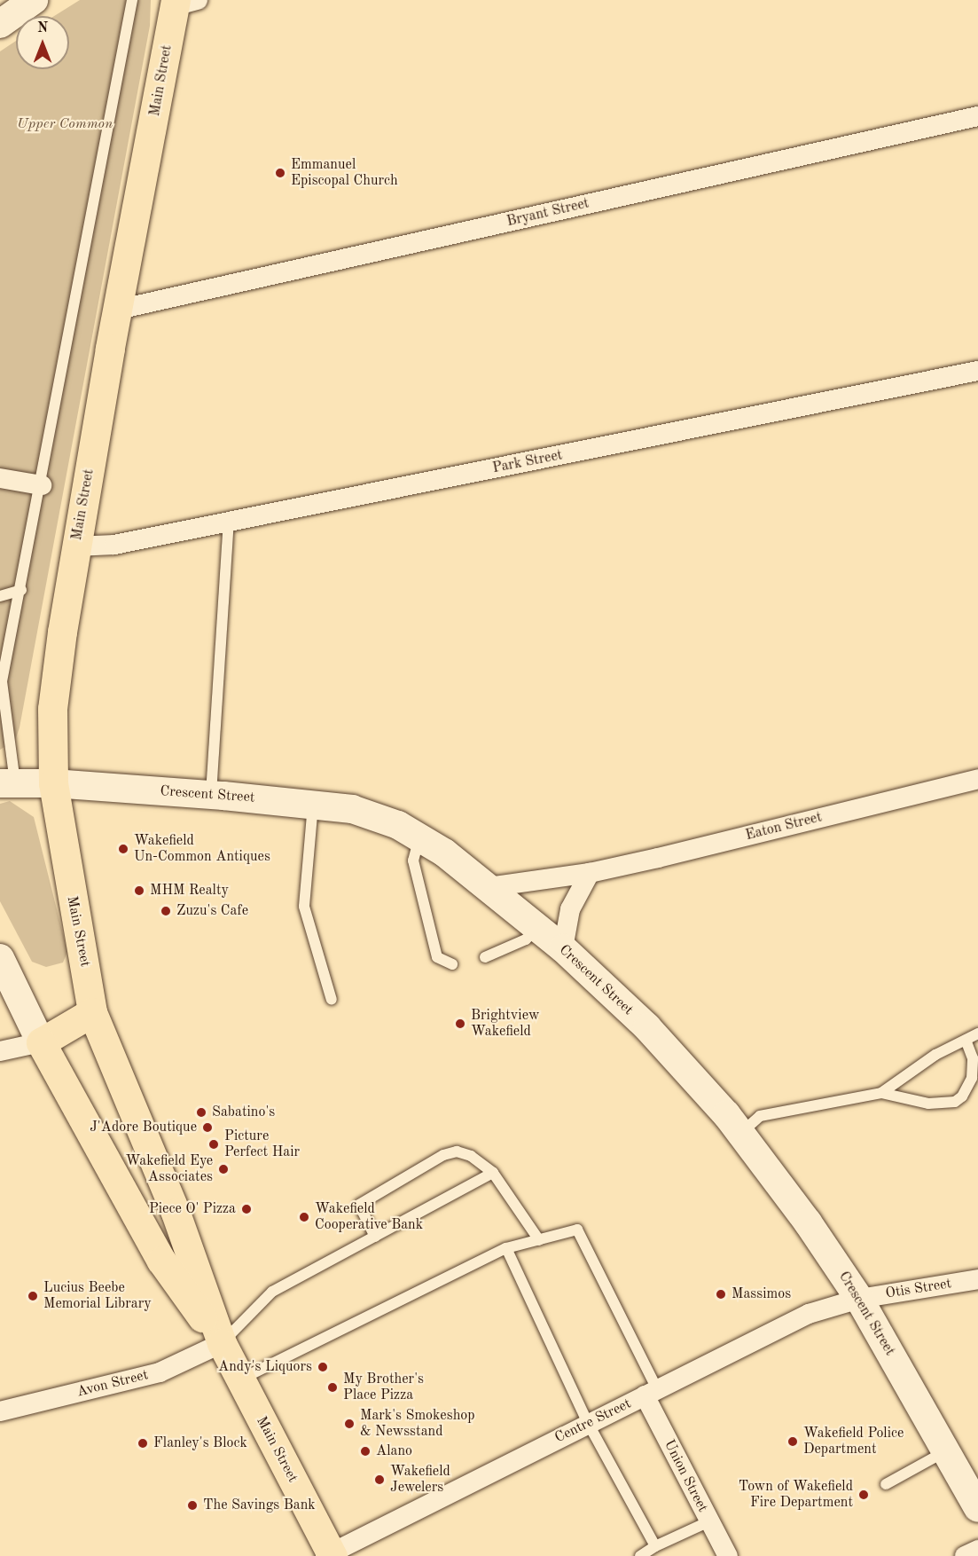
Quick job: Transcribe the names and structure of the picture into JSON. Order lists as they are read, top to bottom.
{
  "streets": {
    "main road": ["Main Street", "Crescent Street"],
    "street": [
      "Bryant Street",
      "Park Street",
      "Eaton Street",
      "Otis Street",
      "Avon Street",
      "Centre Street",
      "Union Street"
    ]
  },
  "crossings": [
    ["Main Street", "Bryant Street"],
    ["Main Street", "Park Street"],
    ["Main Street", "Crescent Street"],
    ["Main Street", "Avon Street"],
    ["Main Street", "Centre Street"],
    ["Crescent Street", "Eaton Street"],
    ["Crescent Street", "Otis Street"],
    ["Crescent Street", "Centre Street"],
    ["Otis Street", "Centre Street"],
    ["Centre Street", "Union Street"]
  ],
  "parks": ["Upper Common"],
  "places": [
    "Emmanuel Episcopal Church",
    "Wakefield Un-Common Antiques",
    "MHM Realty",
    "Zuzu's Cafe",
    "Brightview Wakefield",
    "Sabatino's",
    "J'Adore Boutique",
    "Picture Perfect Hair",
    "Wakefield Eye Associates",
    "Piece O' Pizza",
    "Wakefield Cooperative Bank",
    "Massimos",
    "Lucius Beebe Memorial Library",
    "Andy's Liquors",
    "My Brother's Place Pizza",
    "Mark's Smokeshop & Newsstand",
    "Wakefield Police Department",
    "Flanley's Block",
    "Alano",
    "Wakefield Jewelers",
    "Town of Wakefield Fire Department",
    "The Savings Bank"
  ],
  "north": "top"
}
